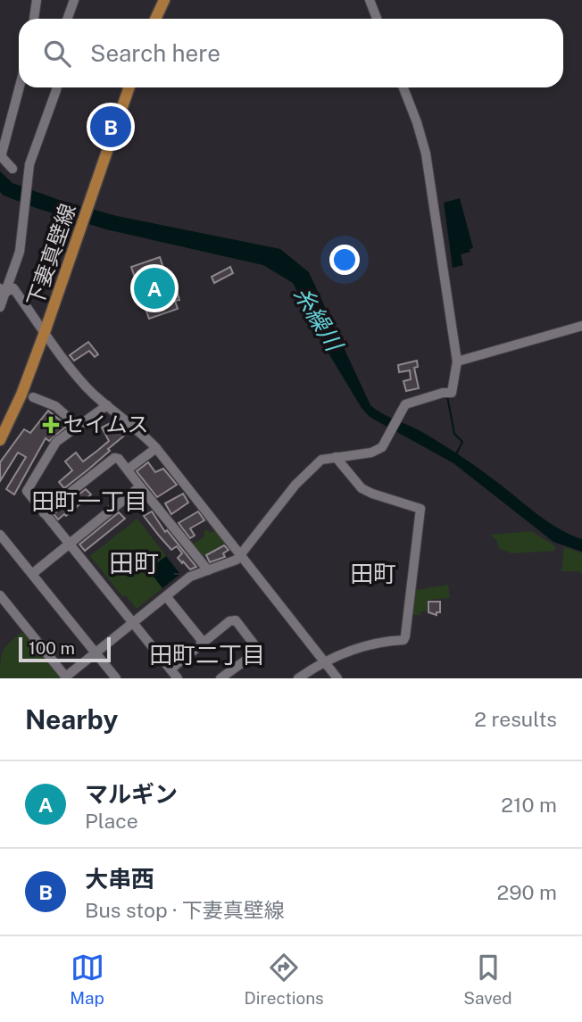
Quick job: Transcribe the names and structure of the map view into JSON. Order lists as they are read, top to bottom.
{
  "streets": {
    "main road": ["下妻真壁線"]
  },
  "districts": [
    "田町一丁目",
    "田町",
    "田町",
    "田町二丁目"
  ],
  "water": ["糸繰川"],
  "places": {
    "health": ["セイムス"]
  },
  "scale_bar": "100 m",
  "page": {
    "search": "Search here",
    "pins": ["B", "A"],
    "scale": "100 m",
    "heading": ["Nearby", "2 results"],
    "list": [
      {
        "mark": "A",
        "name": "マルギン",
        "note": "Place",
        "value": "210 m"
      },
      {
        "mark": "B",
        "name": "大串西",
        "note": "Bus stop · 下妻真壁線",
        "value": "290 m"
      }
    ],
    "nav": ["Map", "Directions", "Saved"]
  }
}
